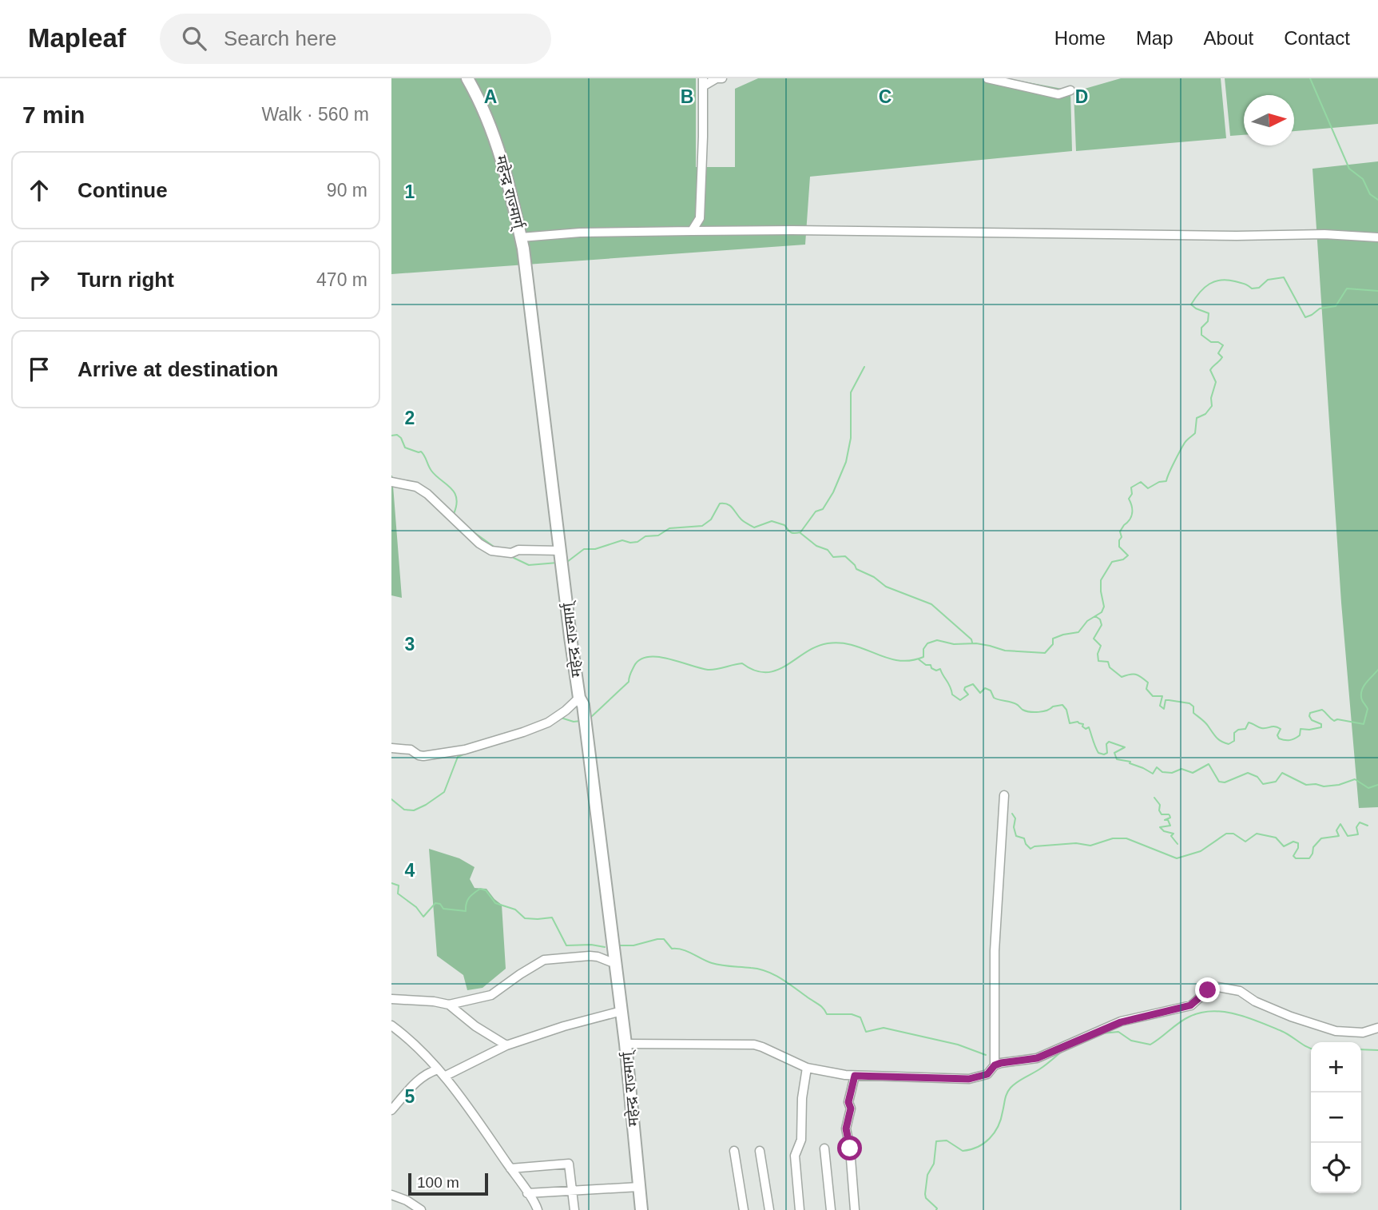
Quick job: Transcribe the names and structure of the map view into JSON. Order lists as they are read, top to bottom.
{
  "streets": {
    "highway": ["महेन्द्र राज्मार्ग्"]
  },
  "scale_bar": "100 m",
  "north": "right",
  "page": {
    "header": "Mapleaf",
    "search": "Search here",
    "nav": [
      "Home",
      "Map",
      "About",
      "Contact"
    ],
    "heading": ["7 min", "Walk · 560 m"],
    "list": [
      ["Continue", "90 m"],
      ["Turn right", "470 m"],
      "Arrive at destination"
    ],
    "map_buttons": ["+", "−"],
    "scale": "100 m"
  },
  "grid": {
    "columns": [
      "A",
      "B",
      "C",
      "D"
    ],
    "rows": [
      "1",
      "2",
      "3",
      "4",
      "5"
    ]
  }
}
